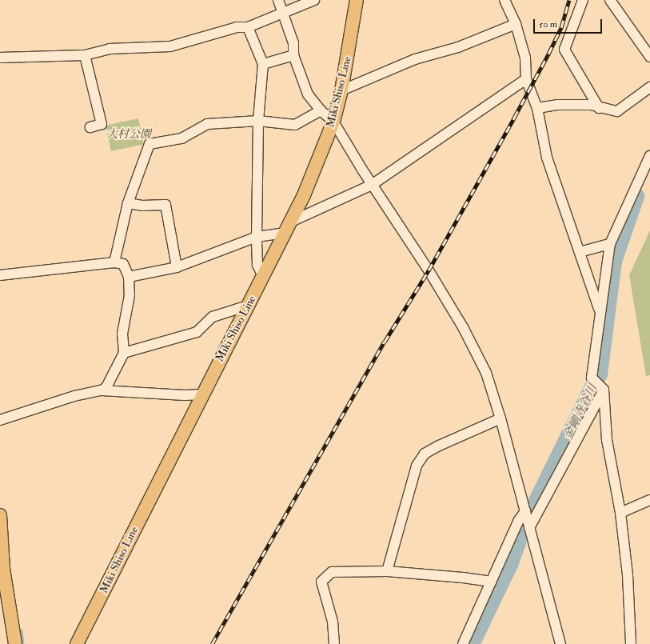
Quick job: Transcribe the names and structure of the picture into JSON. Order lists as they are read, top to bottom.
{
  "streets": {
    "main road": ["Miki Shiso Line"]
  },
  "water": ["金剛寺谷川"],
  "parks": ["大村公園"],
  "scale_bar": "50 m"
}
